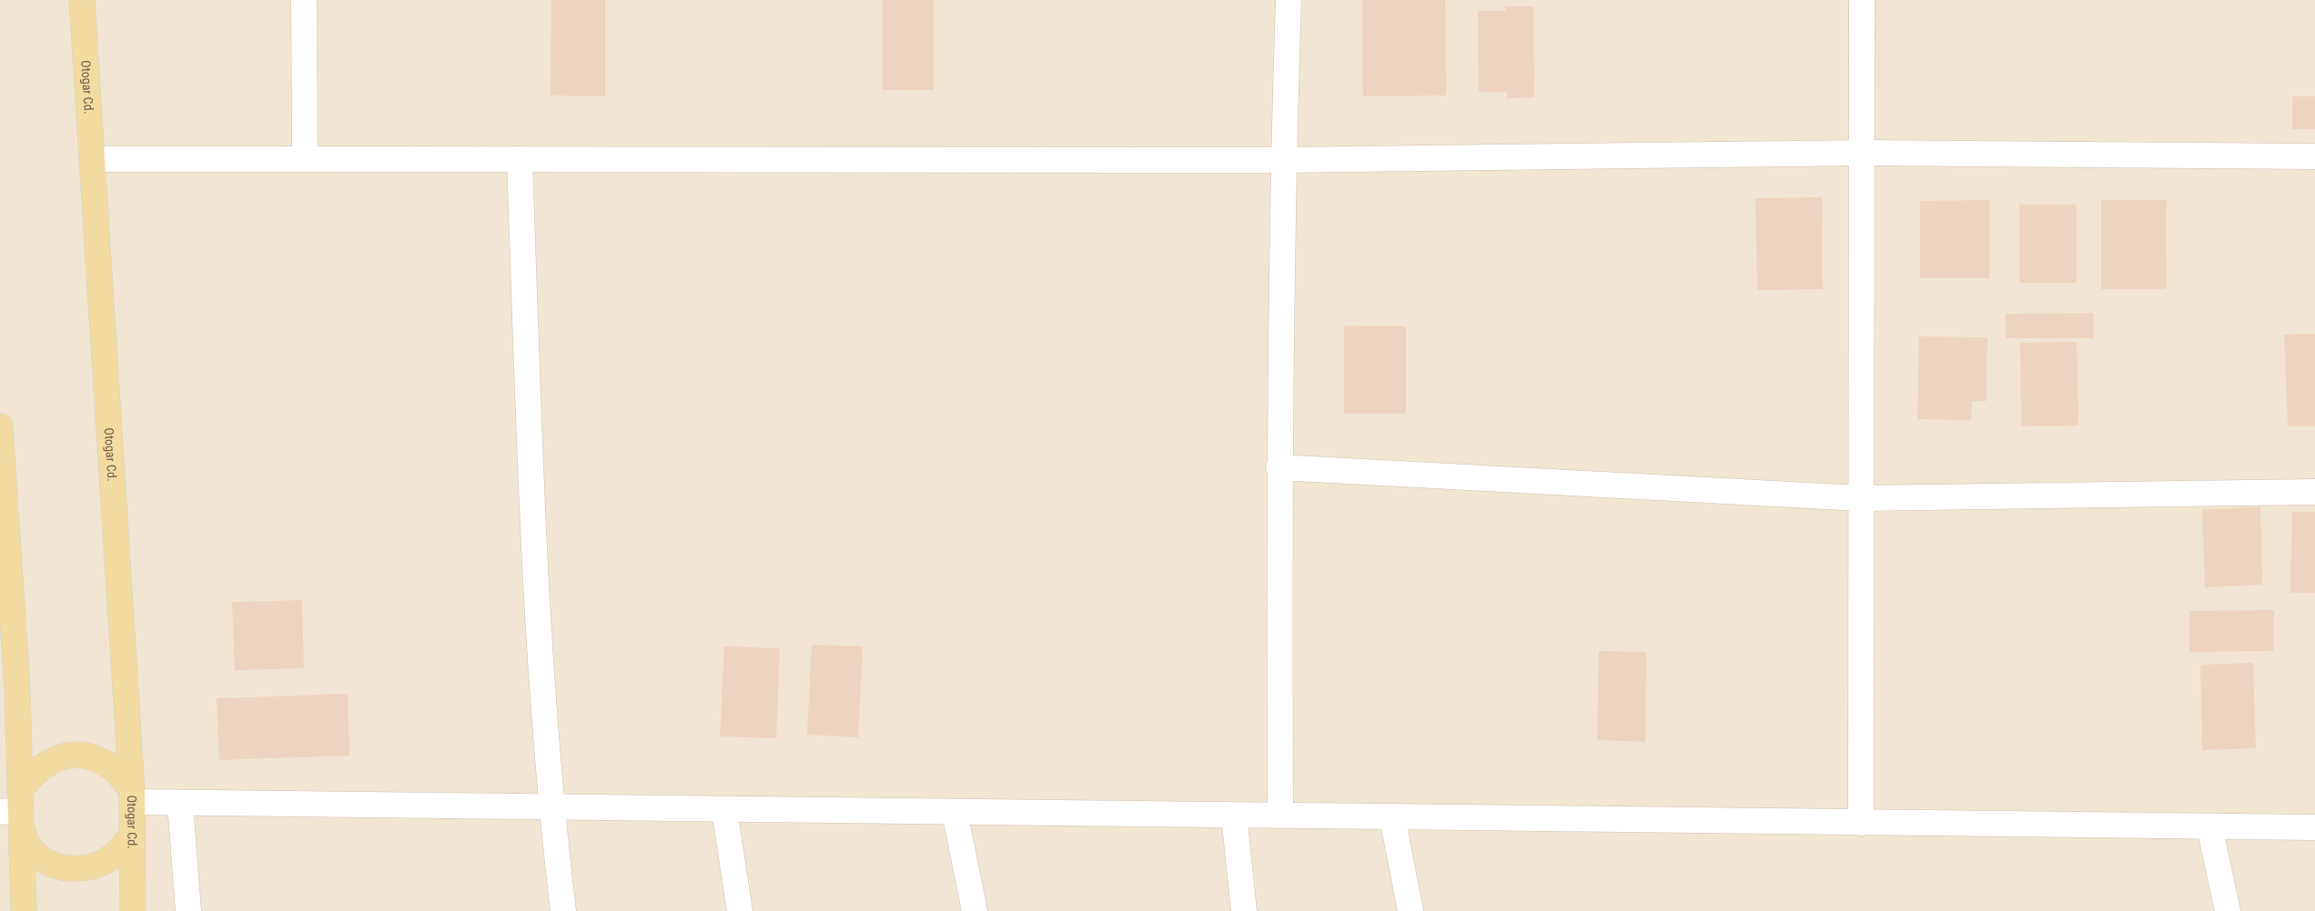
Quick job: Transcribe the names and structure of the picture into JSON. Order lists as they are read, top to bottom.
{
  "streets": {
    "main road": ["Otogar Cd."]
  }
}
